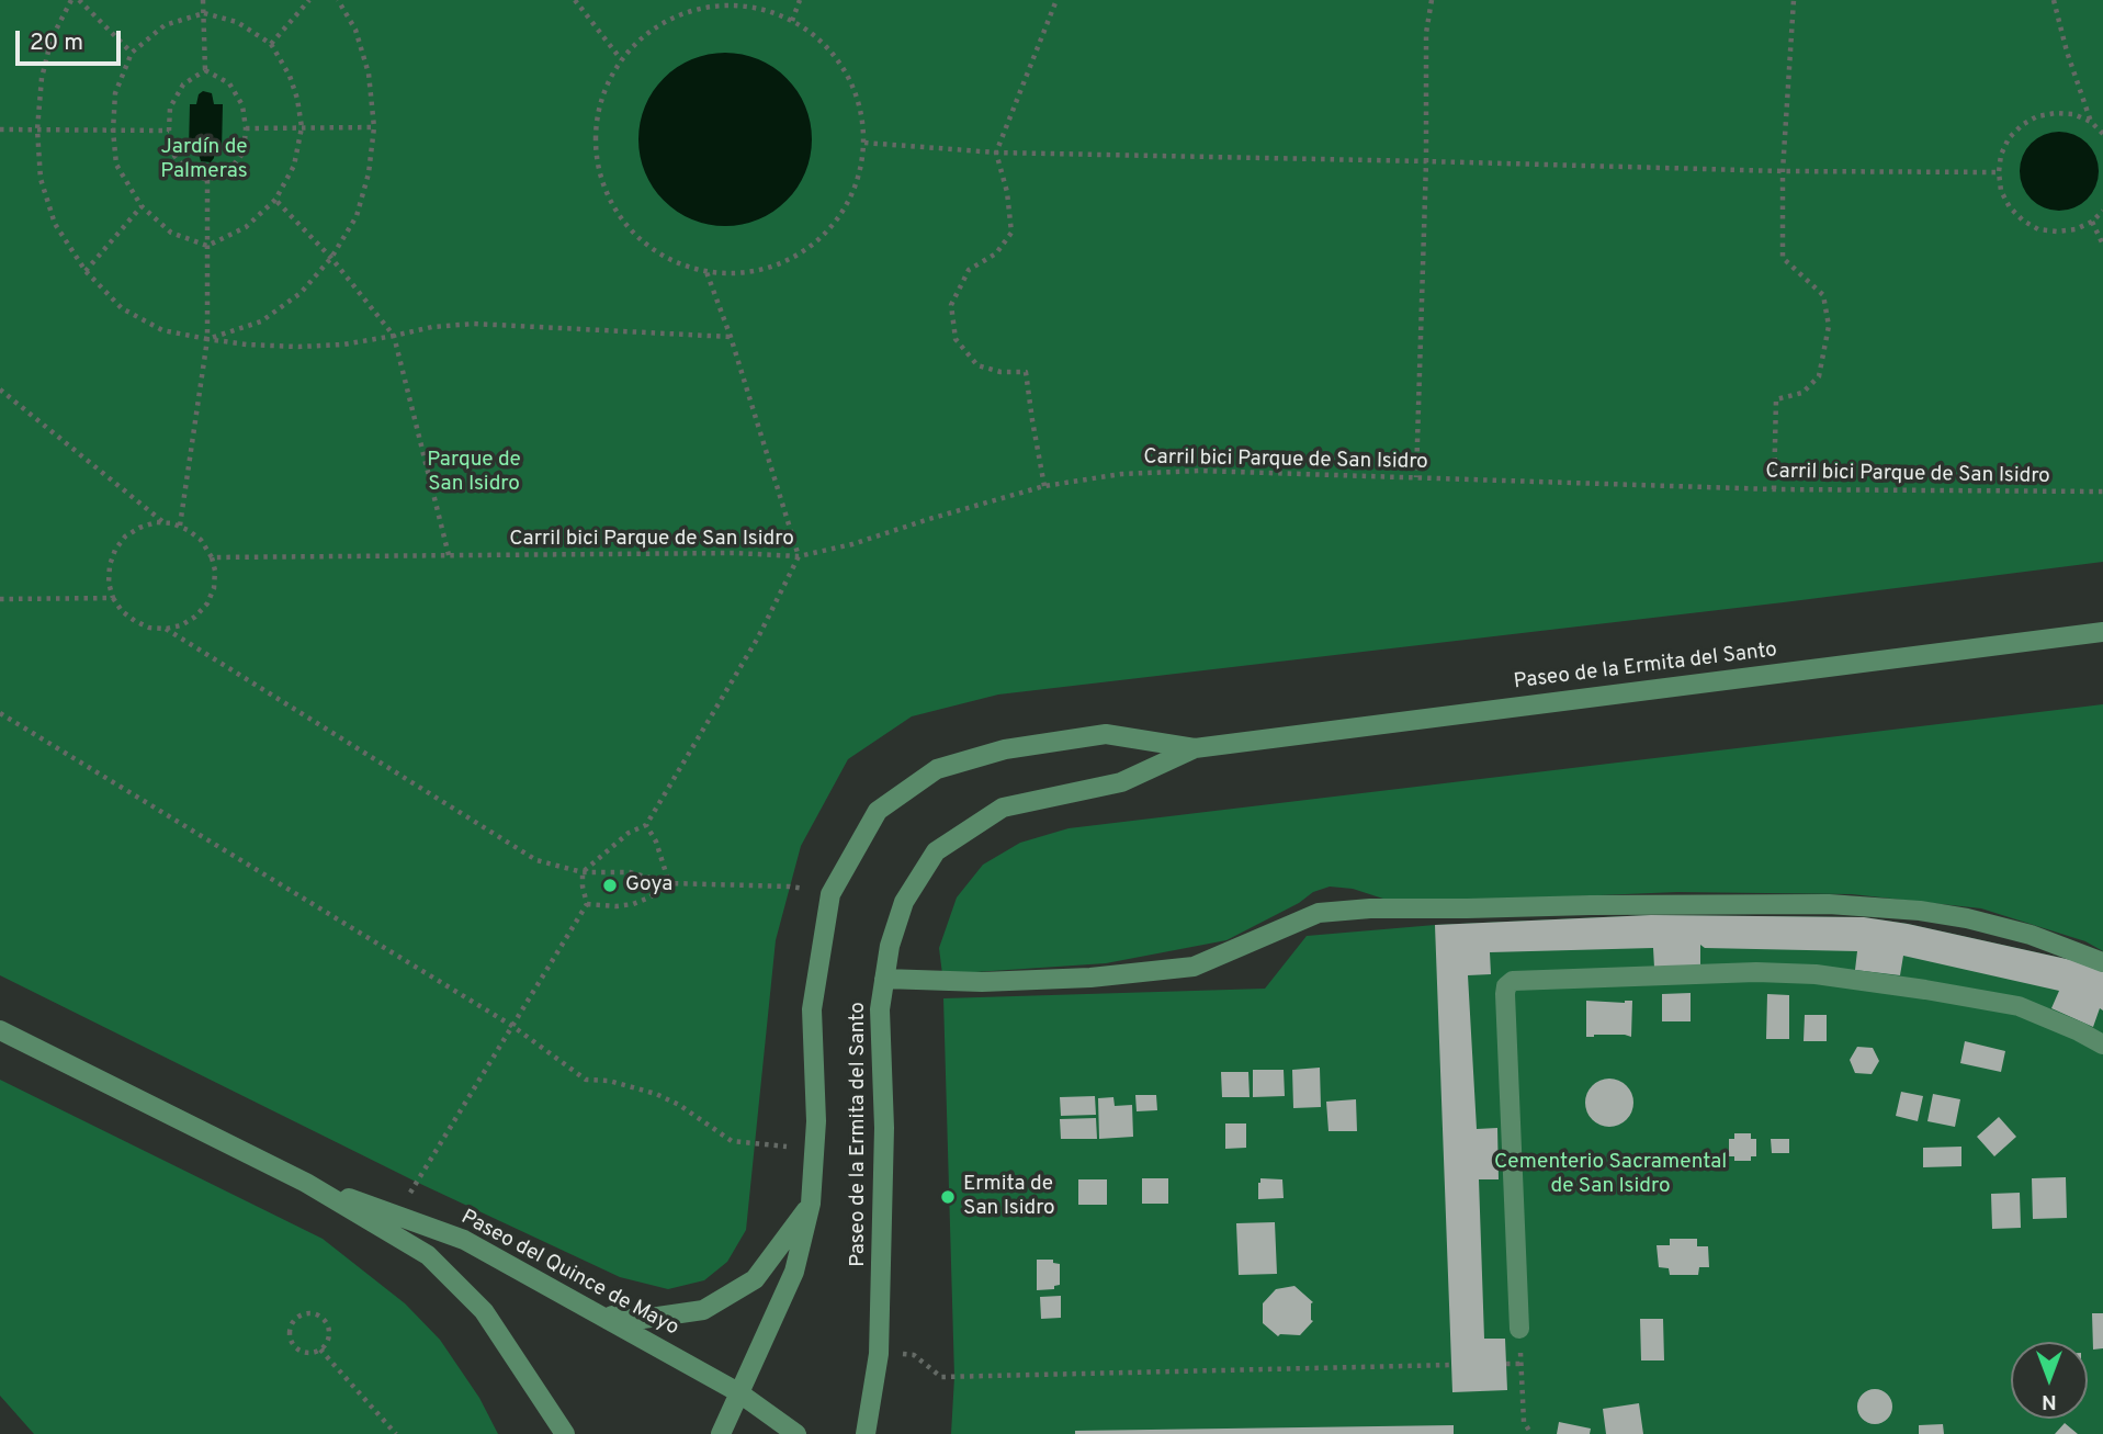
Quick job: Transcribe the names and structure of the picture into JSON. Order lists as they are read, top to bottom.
{
  "streets": {
    "street": ["Paseo de la Ermita del Santo", "Paseo del Quince de Mayo"],
    "path": ["Carril bici Parque de San Isidro"]
  },
  "crossings": [
    ["Paseo de la Ermita del Santo", "Paseo del Quince de Mayo"]
  ],
  "parks": ["Jardín de Palmeras", "Parque de San Isidro", "Cementerio Sacramental de San Isidro"],
  "places": ["Goya", "Ermita de San Isidro"],
  "scale_bar": "20 m",
  "north": "bottom"
}
